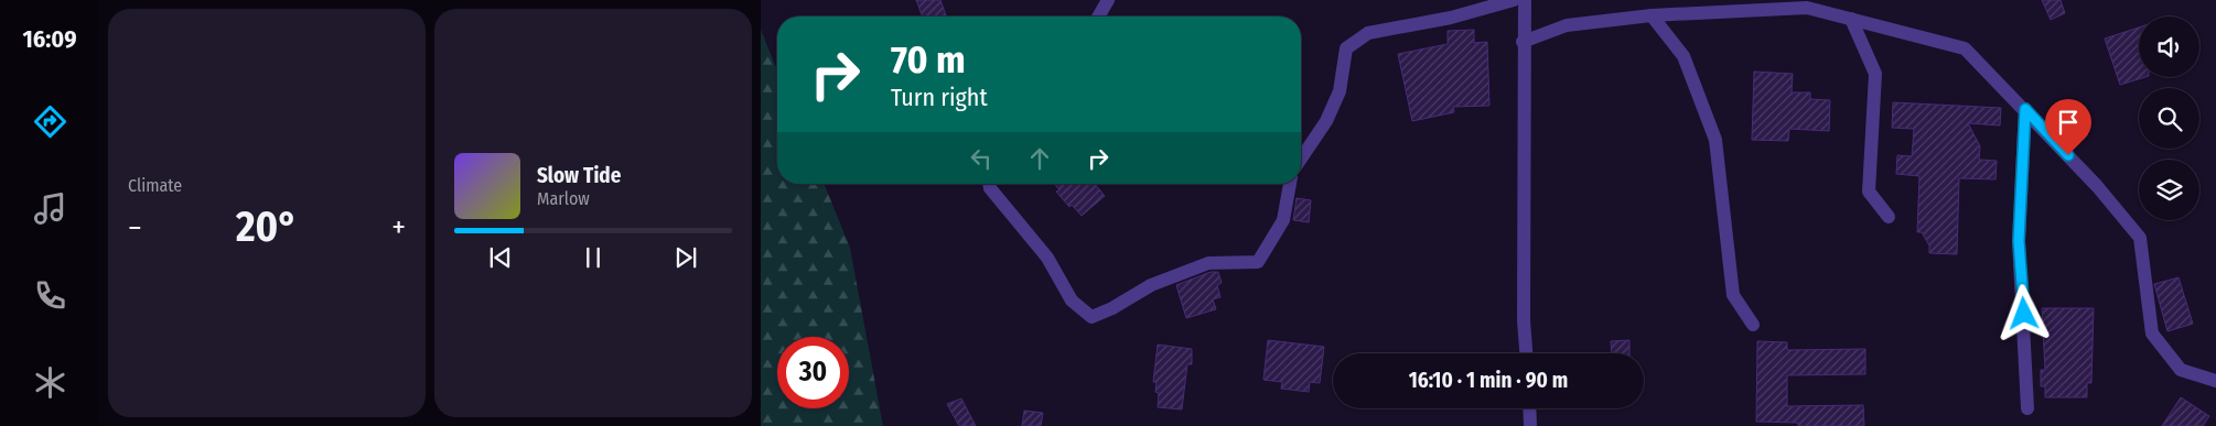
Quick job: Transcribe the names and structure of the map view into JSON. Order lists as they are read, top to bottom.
{
  "page": {
    "tabs": "16:09",
    "tile": "Climate",
    "turn": ["70 m", "Turn right"],
    "song": ["Slow Tide", "Marlow"],
    "heat": ["−", "20°", "+"],
    "limit": "30",
    "trip": "16:10 · 1 min · 90 m"
  }
}
